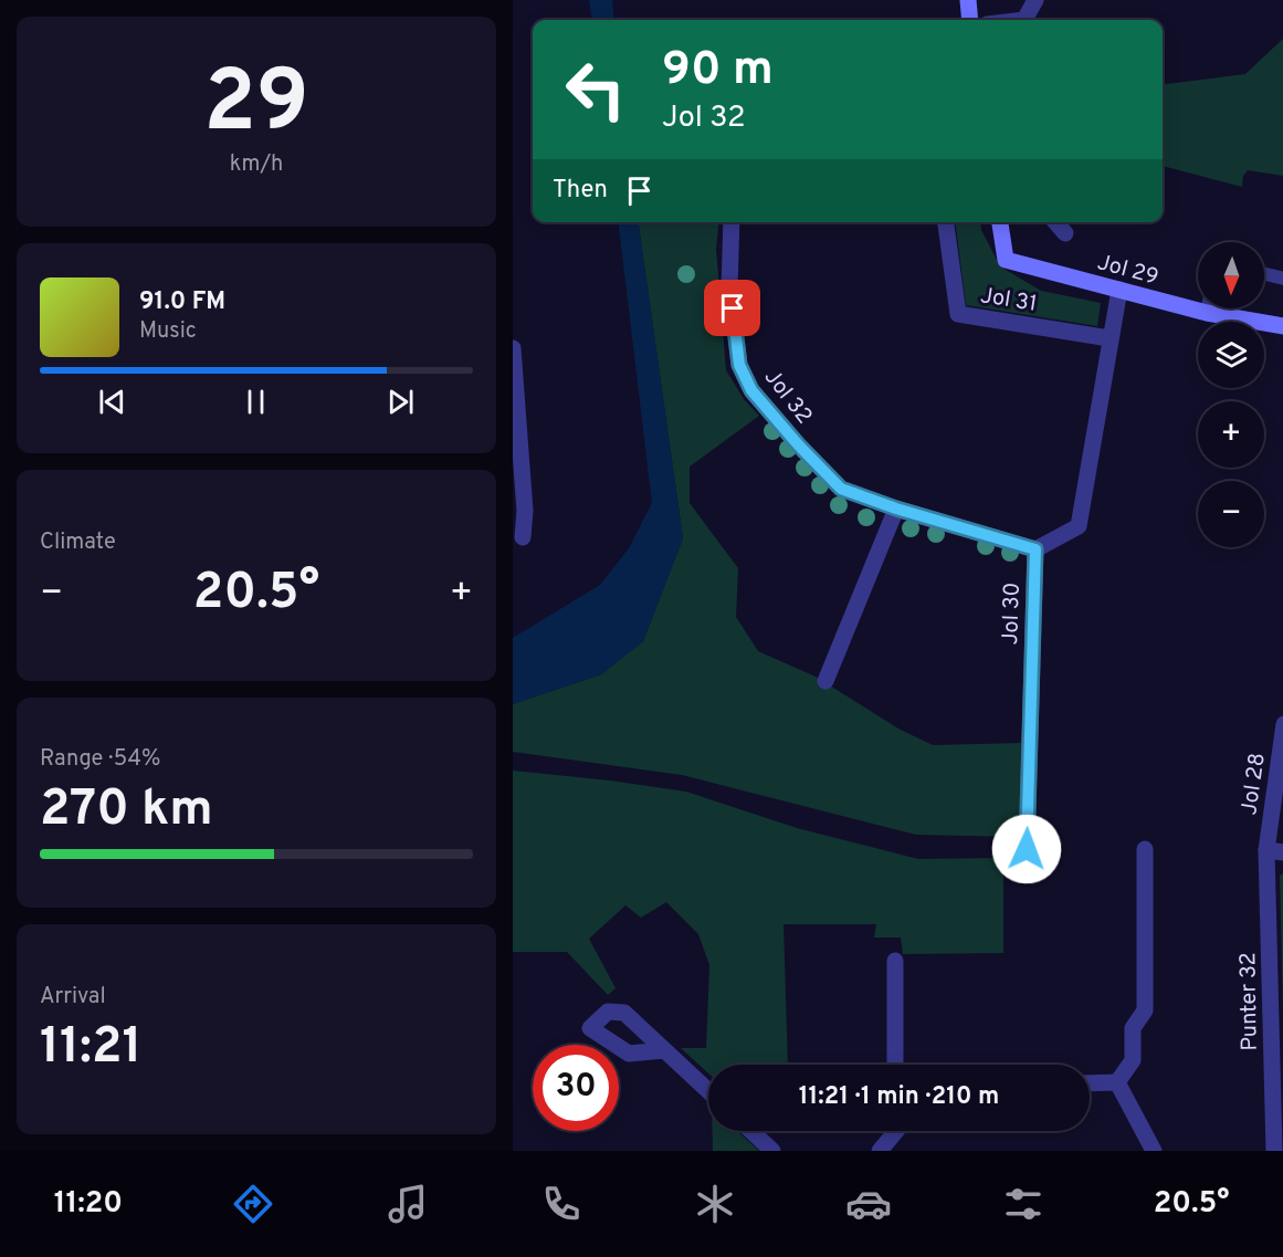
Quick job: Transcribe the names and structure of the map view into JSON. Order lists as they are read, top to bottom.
{
  "streets": {
    "street": [
      "Jol 29",
      "Jol 31",
      "Jol 32",
      "Jol 30",
      "Jol 28",
      "Punter 32"
    ]
  },
  "crossings": [
    ["Jol 32", "Jol 30"],
    ["Jol 28", "Punter 32"]
  ],
  "north": "bottom",
  "page": {
    "tile": [
      ["29", "km/h"],
      "Climate",
      ["Range · 54%", "270 km"],
      ["Arrival", "11:21"]
    ],
    "turn": ["90 m", "Jol 32"],
    "then": "Then",
    "map_buttons": ["+", "−"],
    "song": ["91.0 FM", "Music"],
    "heat": ["−", "20.5°", "+"],
    "limit": "30",
    "trip": "11:21 · 1 min · 210 m",
    "tabs": ["11:20", "20.5°"]
  }
}
